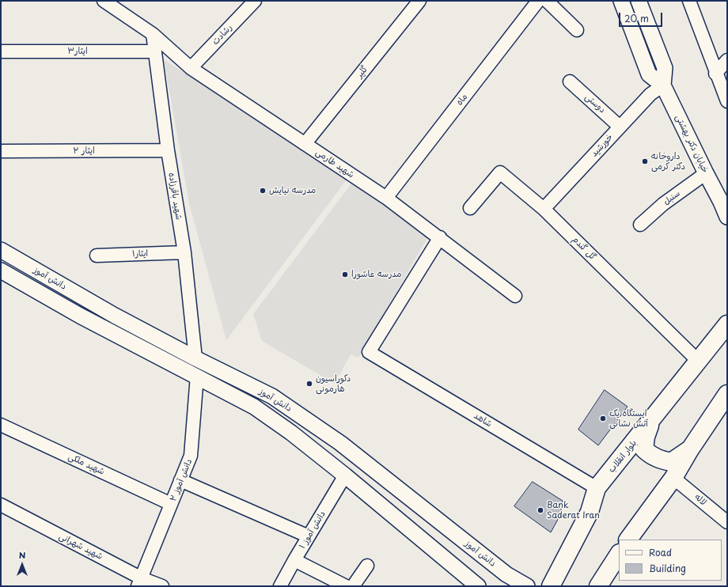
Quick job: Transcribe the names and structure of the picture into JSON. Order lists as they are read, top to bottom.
{
  "streets": {
    "main road": ["بلوار انقلاب"],
    "street": [
      "رشادت",
      "ایثار۳",
      "گلپر",
      "ماه",
      "دوستی",
      "خیابان دکتر بهشتی",
      "خورشید",
      "ایثار ۲",
      "شهید طارمی",
      "شهید باقرزاده",
      "سنبل",
      "گل گندم",
      "ایثار۱",
      "دانش آموز",
      "شاهد",
      "شهید ملکی",
      "دانش آموز ۲",
      "لاله",
      "دانش آموز ۱",
      "شهید شهرانی"
    ]
  },
  "crossings": [
    ["رشادت", "شهید طارمی"],
    ["ایثار۳", "شهید باقرزاده"],
    ["گلپر", "شهید طارمی"],
    ["ماه", "شهید طارمی"],
    ["دوستی", "خورشید"],
    ["خیابان دکتر بهشتی", "خورشید"],
    ["خیابان دکتر بهشتی", "سنبل"],
    ["خورشید", "گل گندم"],
    ["ایثار ۲", "شهید باقرزاده"],
    ["شهید طارمی", "شهید باقرزاده"],
    ["شهید طارمی", "شاهد"],
    ["شهید باقرزاده", "ایثار۱"],
    ["شهید باقرزاده", "دانش آموز"],
    ["گل گندم", "بلوار انقلاب"],
    ["دانش آموز", "دانش آموز ۲"],
    ["دانش آموز", "دانش آموز ۱"],
    ["شاهد", "بلوار انقلاب"],
    ["شهید ملکی", "دانش آموز ۲"],
    ["دانش آموز ۲", "شهید شهرانی"]
  ],
  "places": [
    "داروخانه دکتر کرمی",
    "مدرسه نیایش",
    "مدرسه عاشورا",
    "دکوراسیون هارمونی",
    "ایستگاه یک آتش نشانی",
    "Bank Saderat Iran"
  ],
  "legend": ["Road", "Building"],
  "scale_bar": "20 m",
  "north": "top"
}
